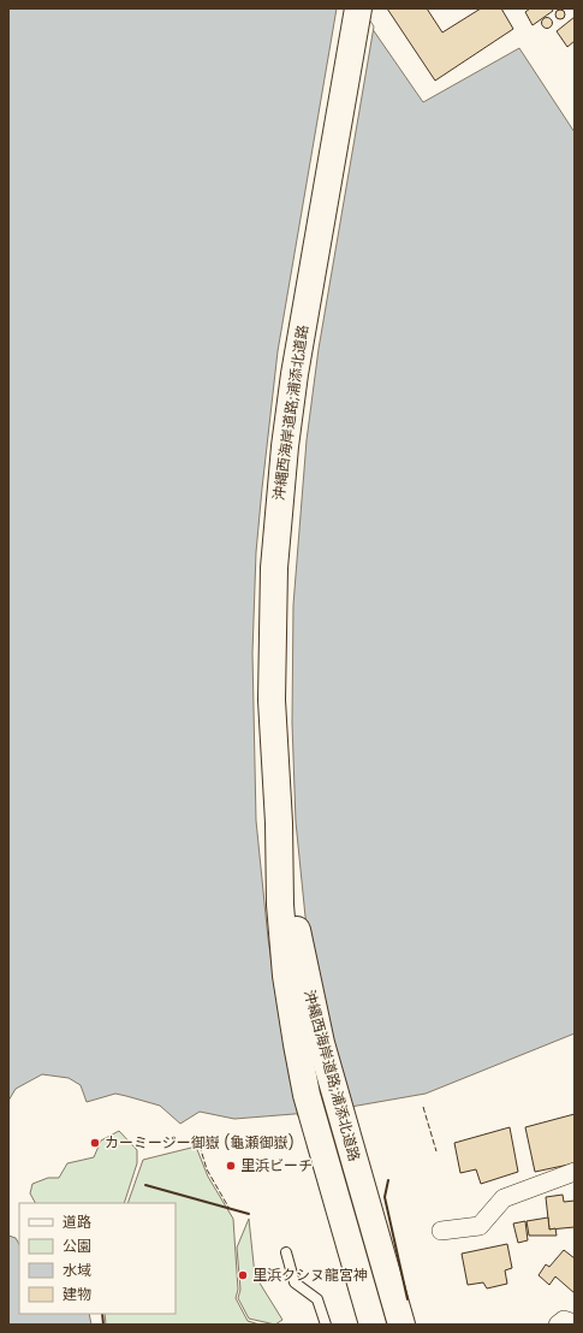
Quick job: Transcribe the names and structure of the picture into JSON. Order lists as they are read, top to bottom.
{
  "streets": {
    "highway": ["沖縄西海岸道路;浦添北道路"]
  },
  "places": ["カーミージー御嶽 (龜瀬御嶽)", "里浜ビーチ", "里浜クシヌ龍宮神"],
  "legend": [
    "道路",
    "公園",
    "水域",
    "建物"
  ]
}
